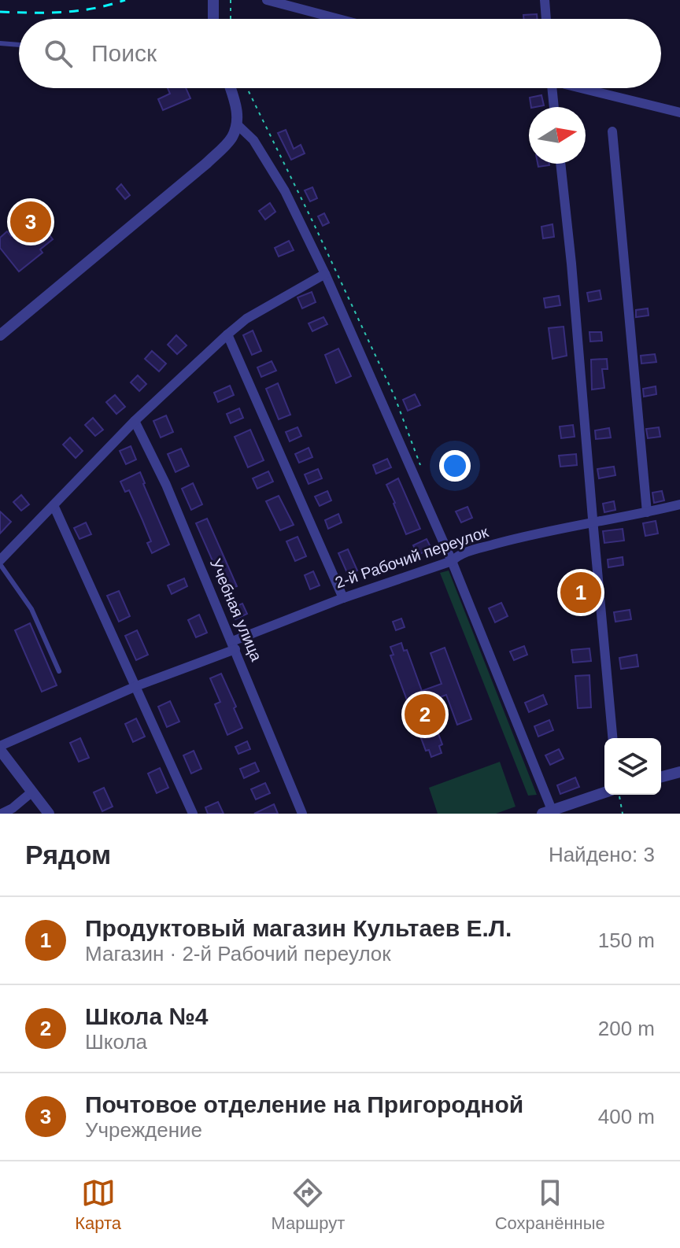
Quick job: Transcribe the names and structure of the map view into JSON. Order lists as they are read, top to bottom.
{
  "streets": {
    "street": ["2-й Рабочий переулок", "Учебная улица"]
  },
  "crossings": [
    ["2-й Рабочий переулок", "Учебная улица"]
  ],
  "north": "right",
  "page": {
    "search": "Поиск",
    "pins": ["3", "1", "2"],
    "heading": ["Рядом", "Найдено: 3"],
    "list": [
      {
        "mark": "1",
        "name": "Продуктовый магазин Культаев Е.Л.",
        "note": "Магазин · 2-й Рабочий переулок",
        "value": "150 m"
      },
      {
        "mark": "2",
        "name": "Школа №4",
        "note": "Школа",
        "value": "200 m"
      },
      {
        "mark": "3",
        "name": "Почтовое отделение на Пригородной",
        "note": "Учреждение",
        "value": "400 m"
      }
    ],
    "nav": ["Карта", "Маршрут", "Сохранённые"]
  }
}
